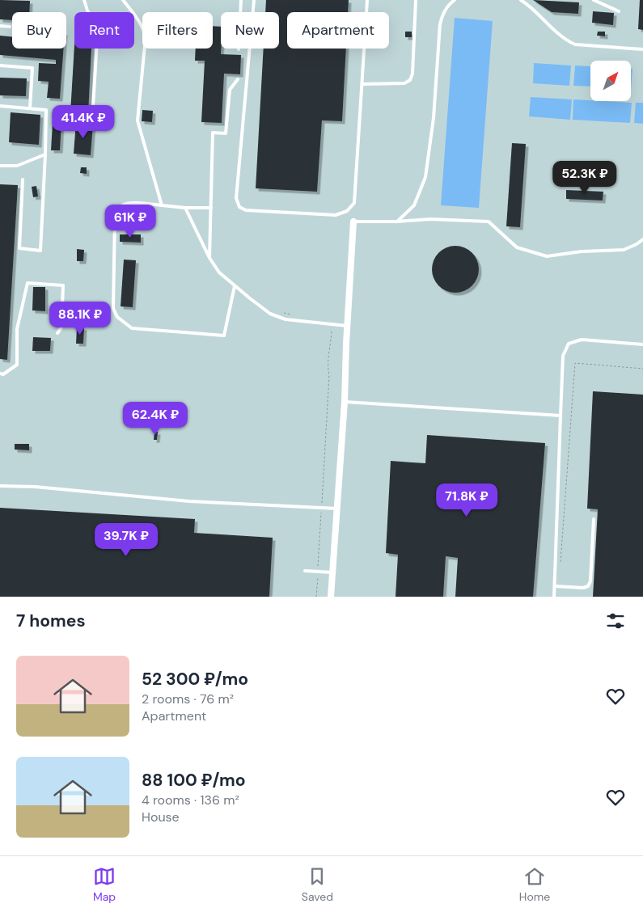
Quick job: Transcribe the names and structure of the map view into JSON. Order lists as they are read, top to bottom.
{
  "north": "top right",
  "page": {
    "chip": [
      "Buy",
      "Rent",
      "Filters",
      "New",
      "Apartment"
    ],
    "price": [
      "41.4K ₽",
      "52.3K ₽",
      "61K ₽",
      "88.1K ₽",
      "62.4K ₽",
      "71.8K ₽",
      "39.7K ₽"
    ],
    "heading": "7 homes",
    "list": [
      {
        "name": "52 300 ₽/mo",
        "note": "2 rooms · 76 m² · Apartment"
      },
      {
        "name": "88 100 ₽/mo",
        "note": "4 rooms · 136 m² · House"
      }
    ],
    "tabs": ["Map", "Saved", "Home"]
  }
}
